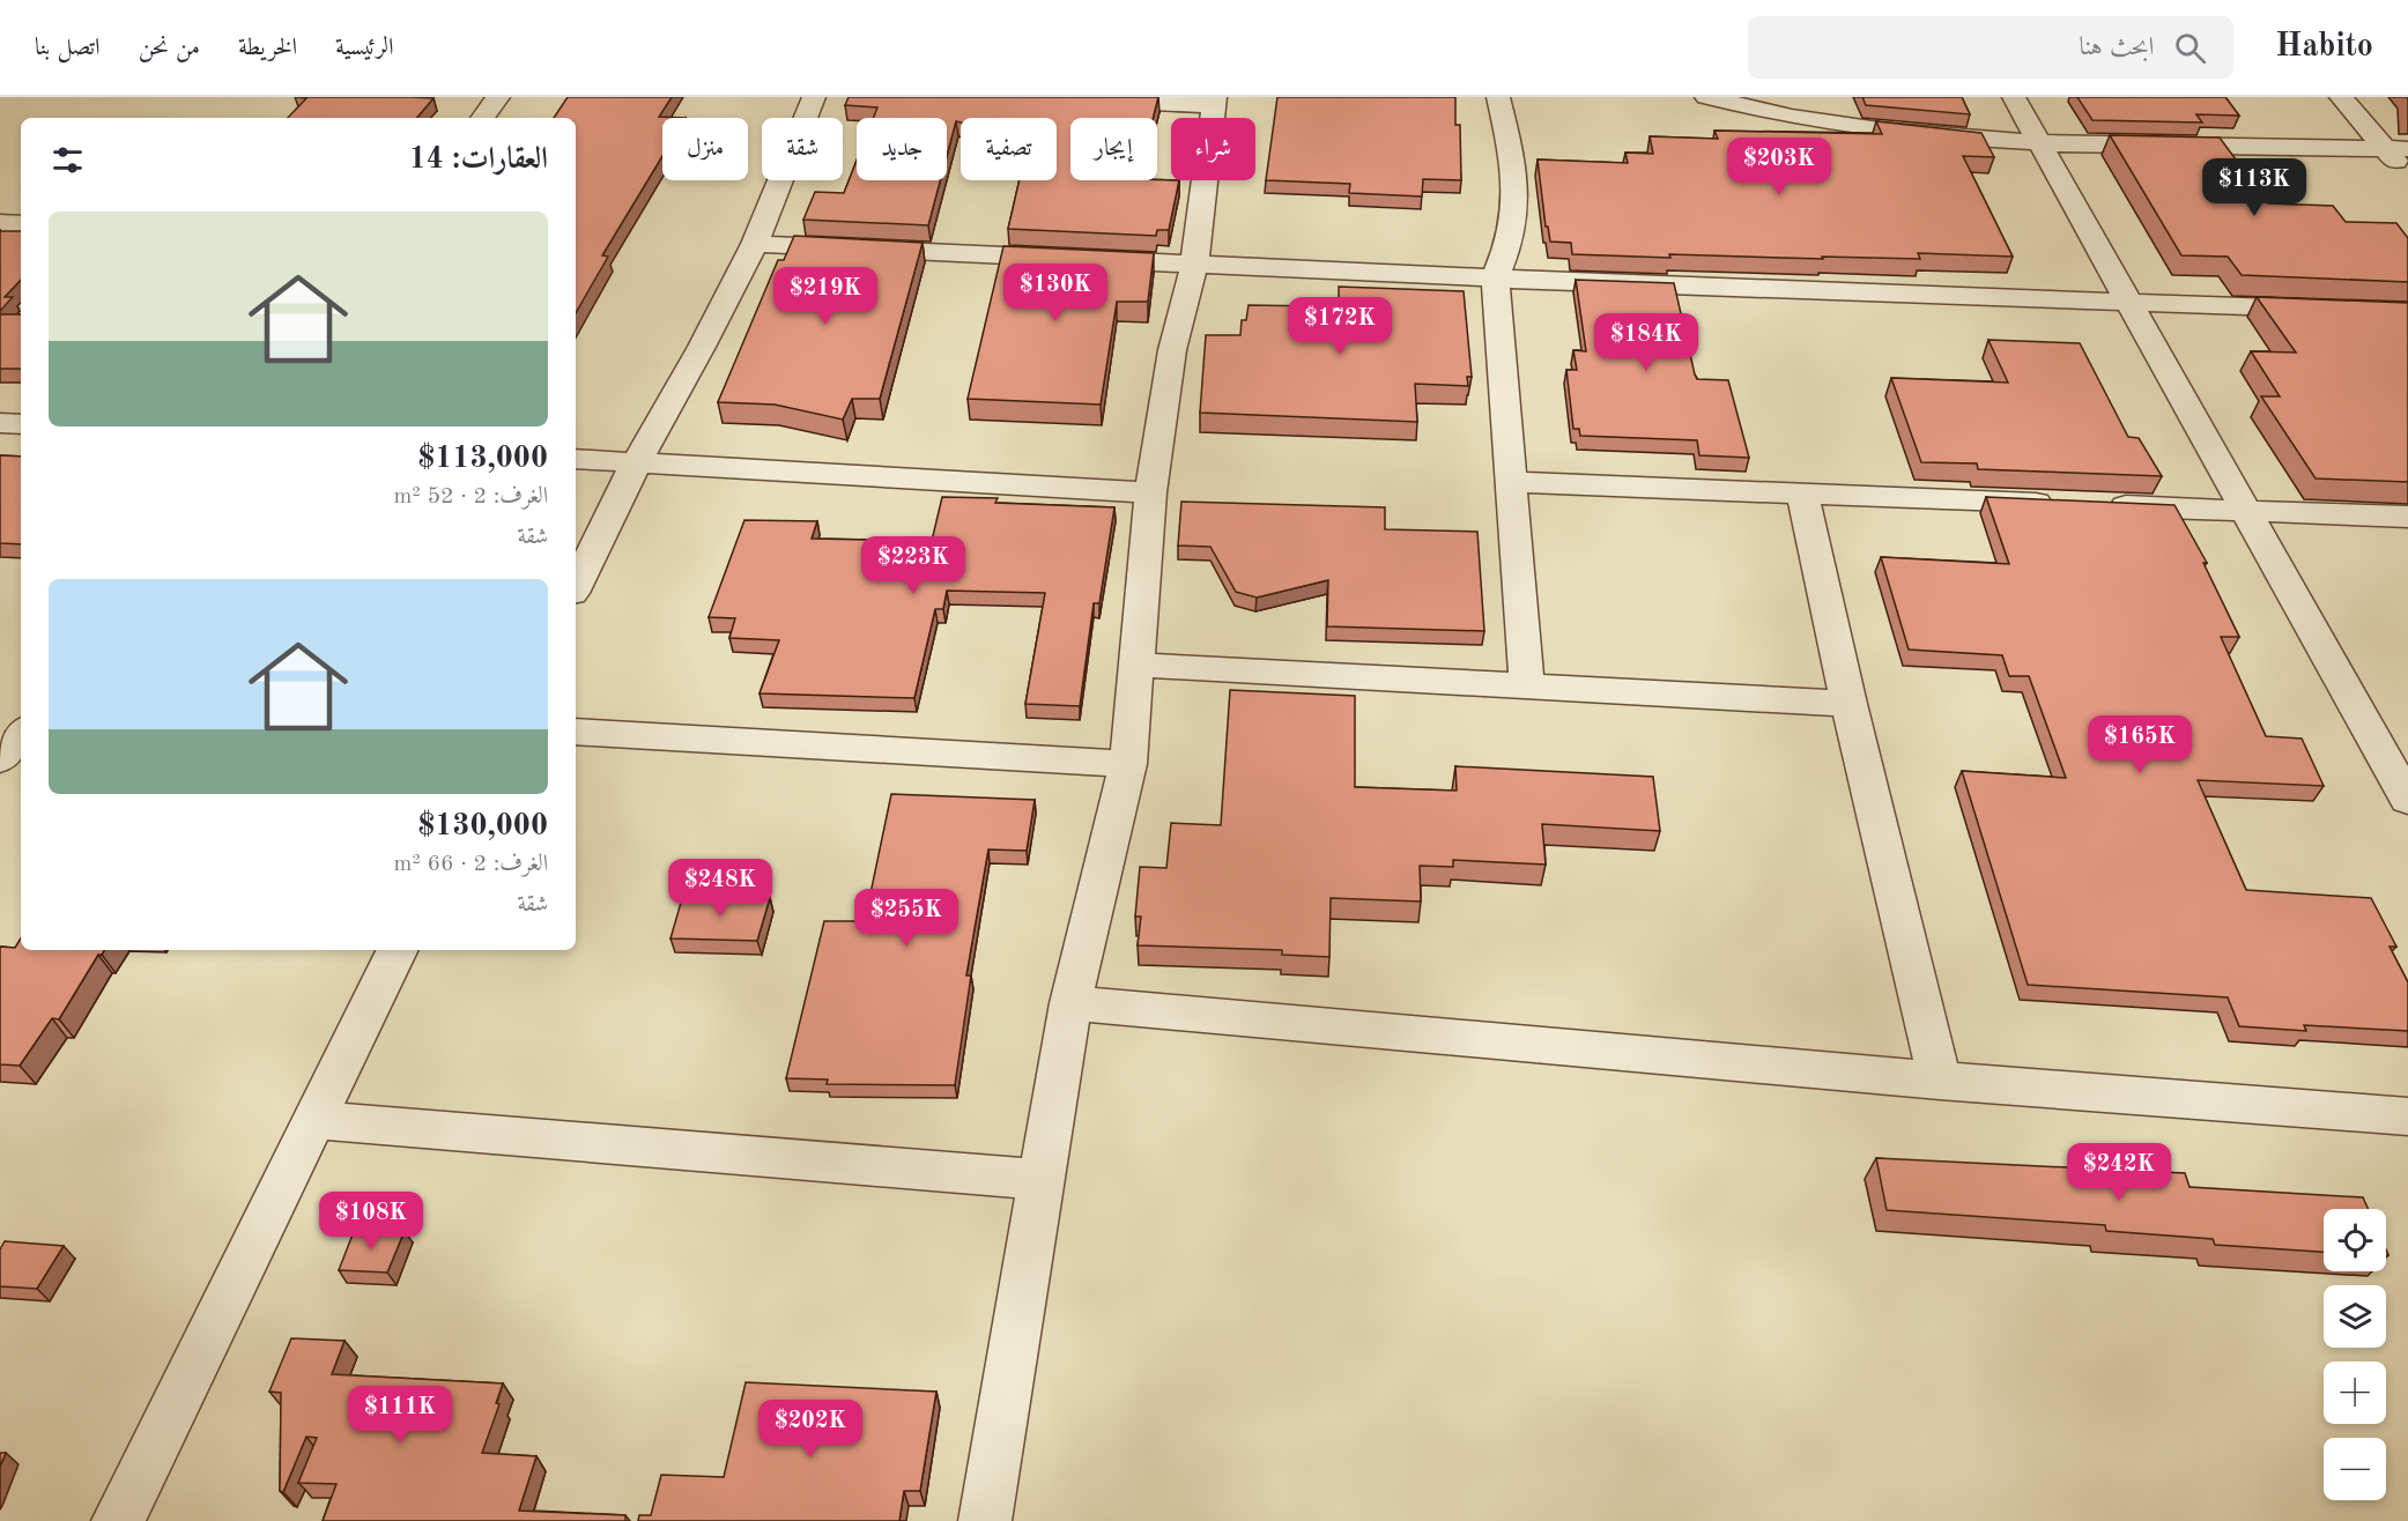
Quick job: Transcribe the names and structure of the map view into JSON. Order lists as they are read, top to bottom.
{
  "page": {
    "header": "Habito",
    "search": "ابحث هنا",
    "nav": [
      "الرئيسية",
      "الخريطة",
      "من نحن",
      "اتصل بنا"
    ],
    "chip": [
      "شراء",
      "إيجار",
      "تصفية",
      "جديد",
      "شقة",
      "منزل"
    ],
    "heading": "العقارات: 14",
    "price": [
      "$203K",
      "$113K",
      "$130K",
      "$219K",
      "$172K",
      "$184K",
      "$223K",
      "$165K",
      "$248K",
      "$255K",
      "$242K",
      "$108K",
      "$111K",
      "$202K"
    ],
    "list": [
      {
        "name": "$113,000",
        "note": "الغرف: 2 · 52 m² · شقة"
      },
      {
        "name": "$130,000",
        "note": "الغرف: 2 · 66 m² · شقة"
      }
    ],
    "map_buttons": ["+", "−"]
  }
}
